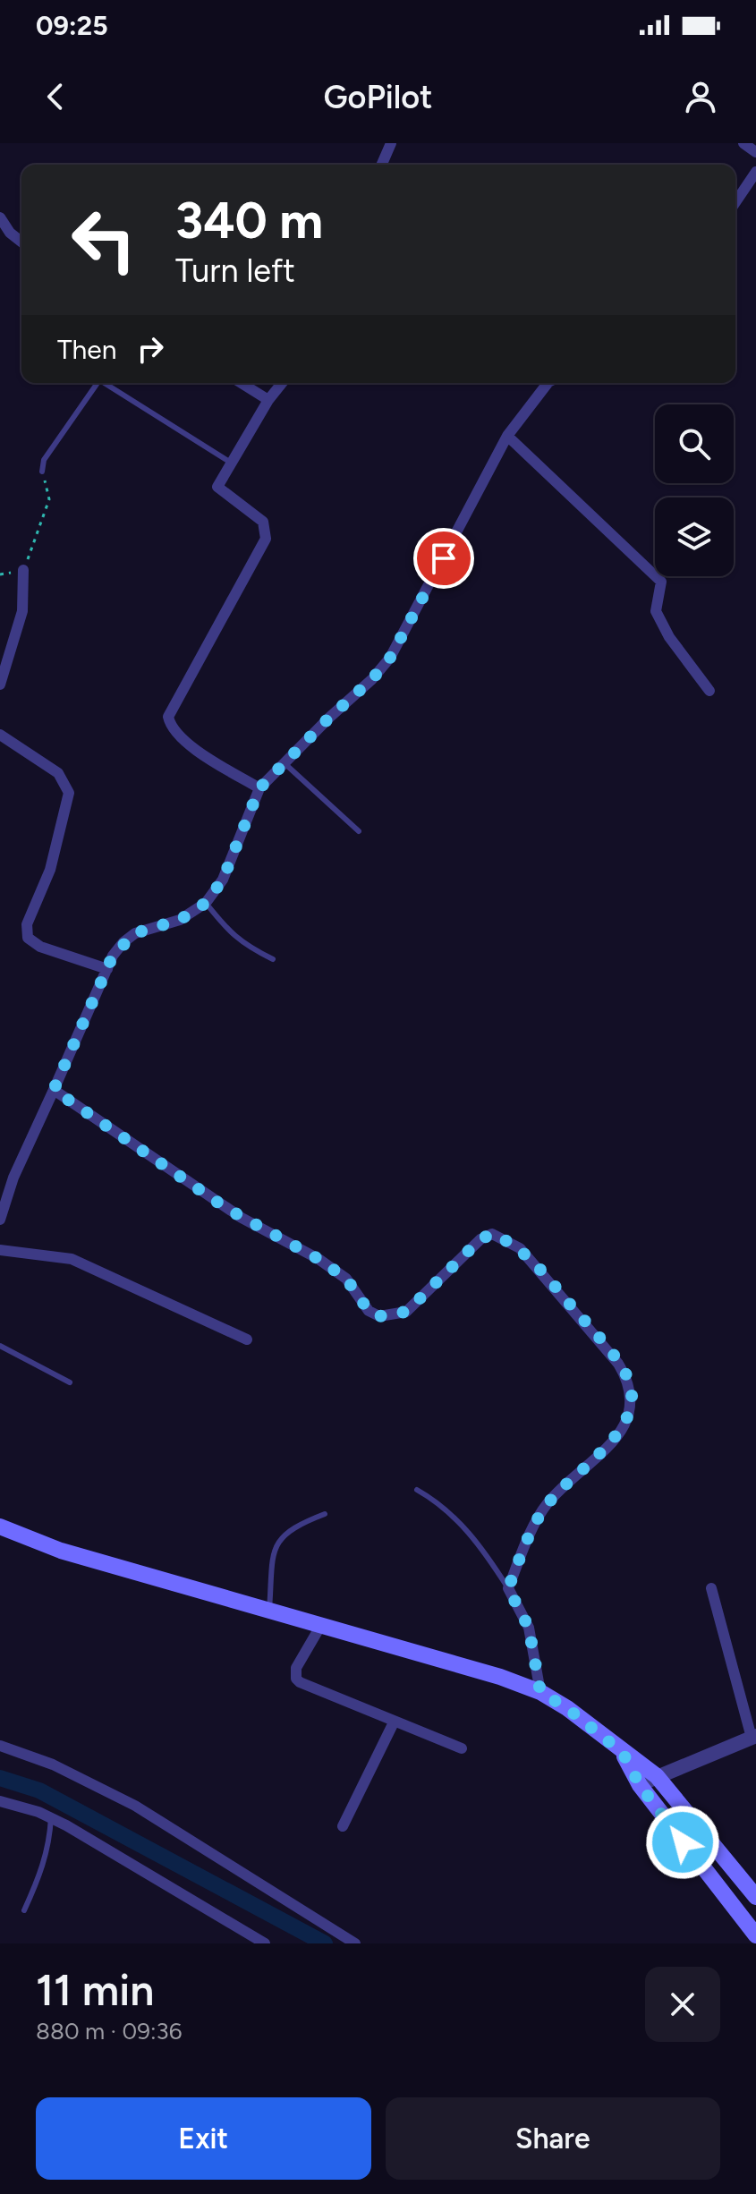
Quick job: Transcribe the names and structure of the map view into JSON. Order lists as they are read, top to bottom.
{
  "page": {
    "status": "09:25",
    "header": "GoPilot",
    "turn": ["340 m", "Turn left"],
    "then": "Then",
    "heading": ["11 min", "880 m · 09:36"],
    "buttons": ["Exit", "Share"]
  }
}
